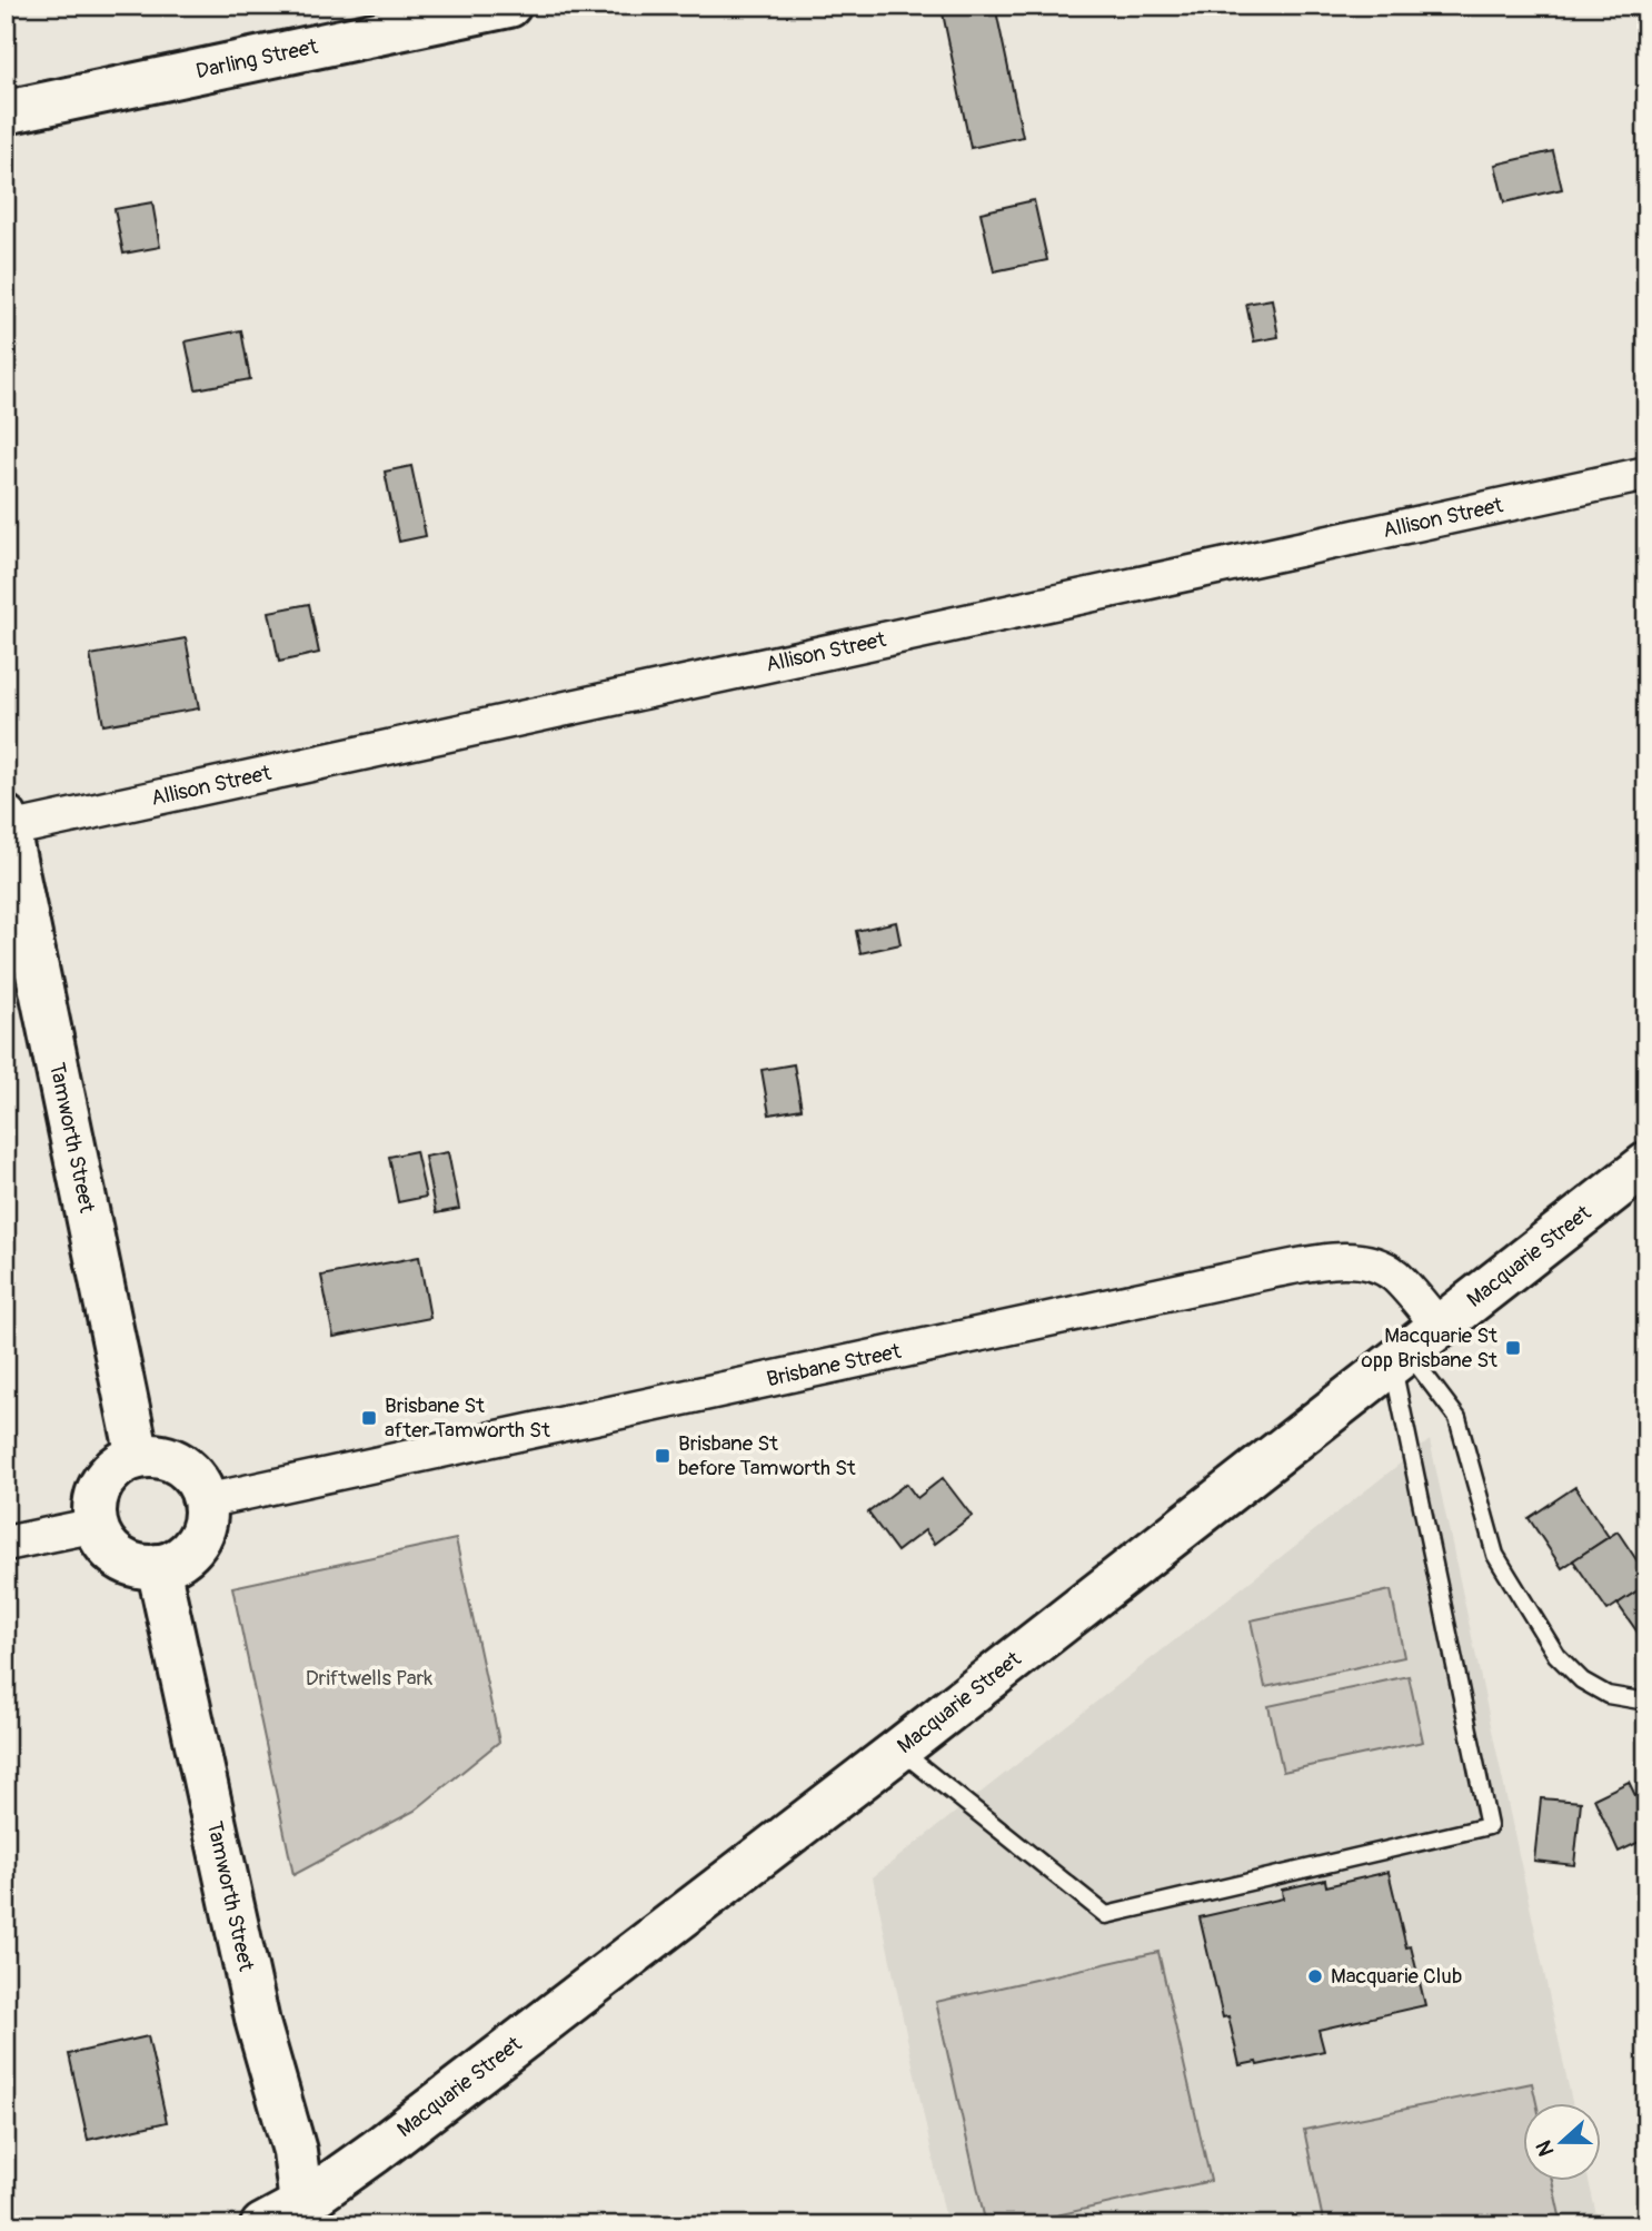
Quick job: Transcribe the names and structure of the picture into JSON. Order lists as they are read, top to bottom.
{
  "streets": {
    "street": [
      "Darling Street",
      "Allison Street",
      "Tamworth Street",
      "Macquarie Street",
      "Brisbane Street"
    ]
  },
  "crossings": [
    ["Allison Street", "Tamworth Street"],
    ["Tamworth Street", "Macquarie Street"],
    ["Tamworth Street", "Brisbane Street"],
    ["Macquarie Street", "Brisbane Street"]
  ],
  "parks": ["Driftwells Park"],
  "places": {
    "transit": ["Macquarie St opp Brisbane St", "Brisbane St after Tamworth St", "Brisbane St before Tamworth St"],
    "other": ["Macquarie Club"]
  },
  "north": "left"
}
